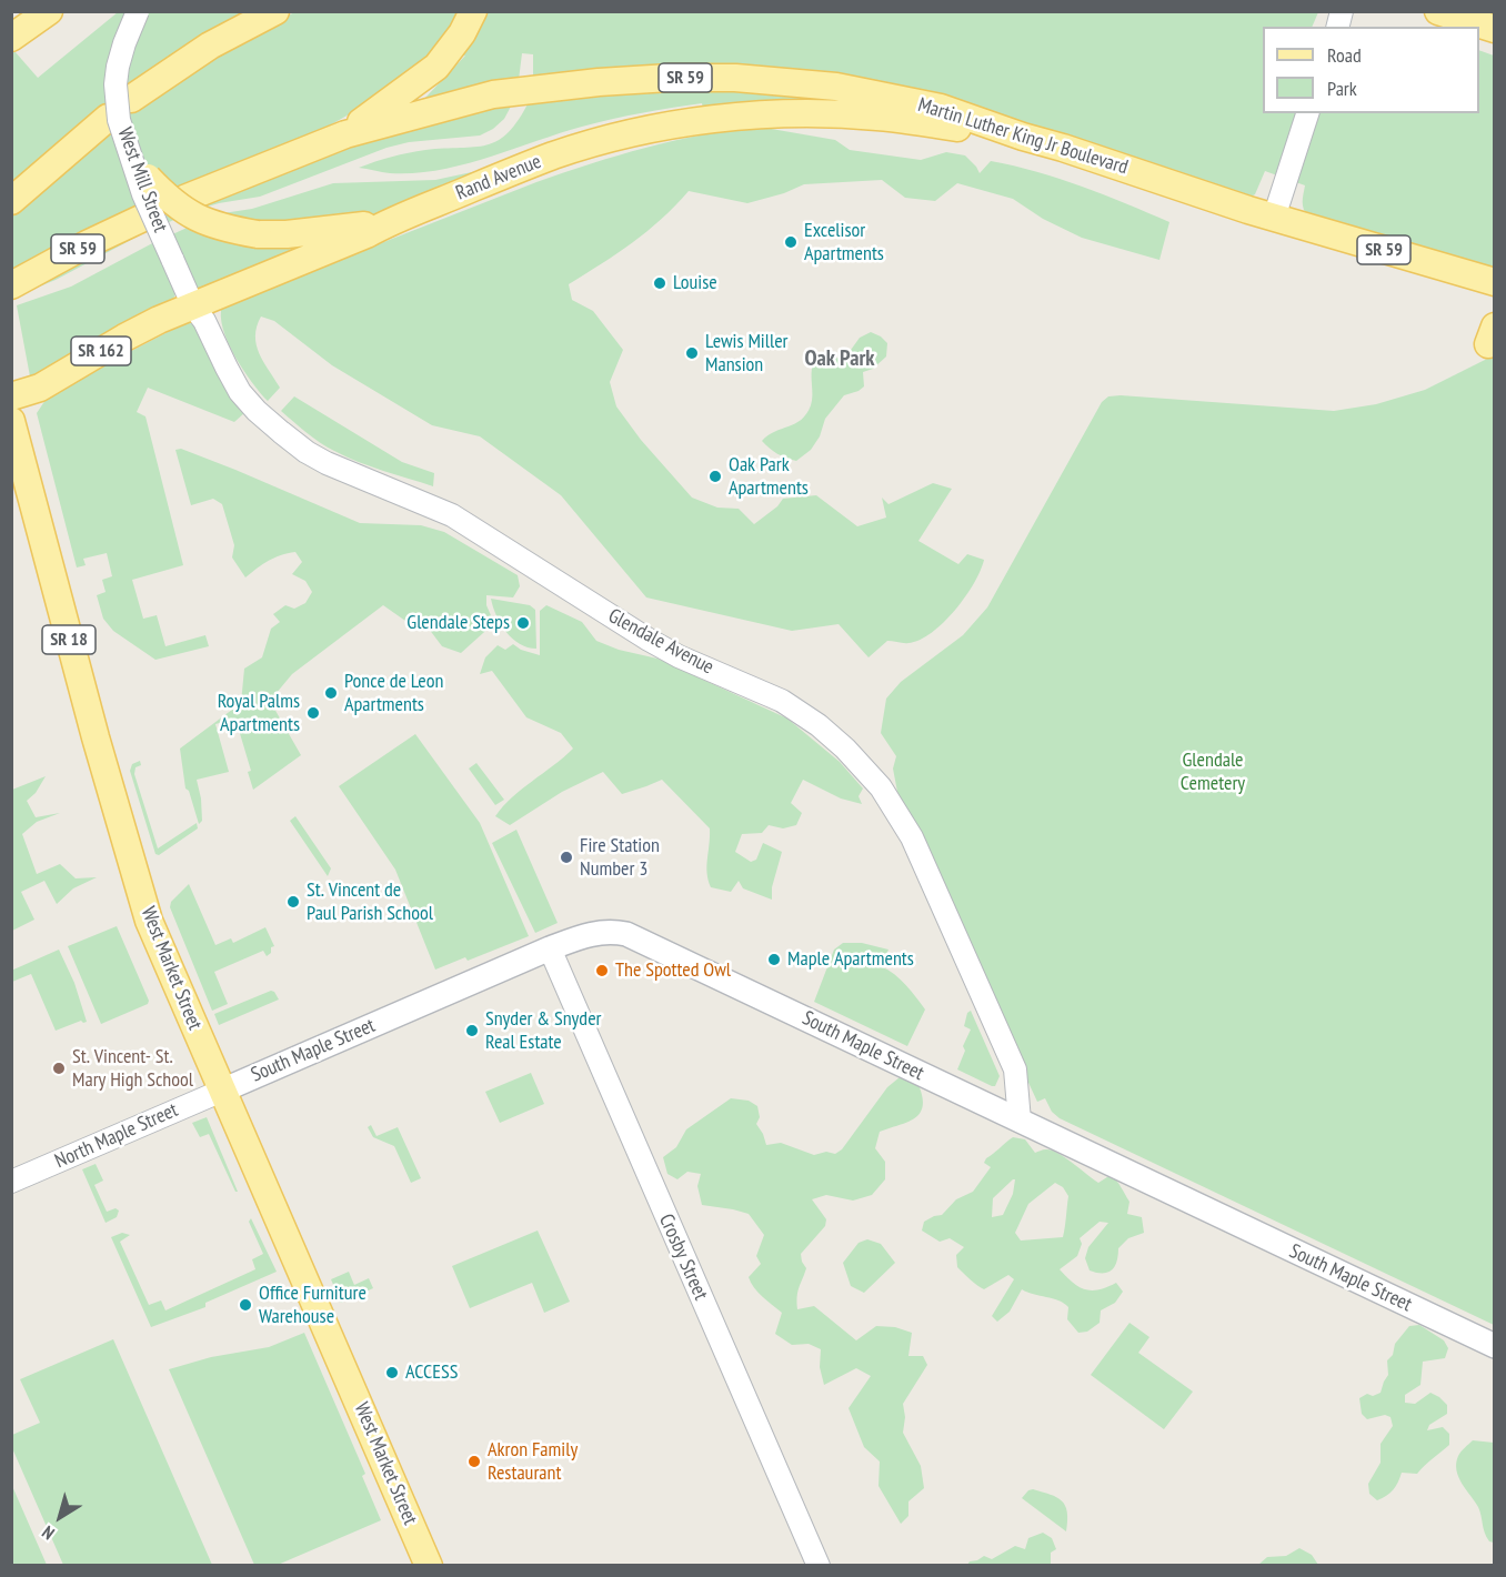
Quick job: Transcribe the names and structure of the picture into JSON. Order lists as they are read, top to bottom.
{
  "streets": {
    "main road": [
      "SR 59",
      "Martin Luther King Jr Boulevard",
      "Rand Avenue",
      "SR 162",
      "SR 18",
      "West Market Street",
      "South Maple Street"
    ],
    "street": [
      "West Mill Street",
      "Glendale Avenue",
      "North Maple Street",
      "Crosby Street"
    ]
  },
  "crossings": [
    ["SR 59", "Martin Luther King Jr Boulevard"],
    ["Martin Luther King Jr Boulevard", "Rand Avenue"],
    ["Rand Avenue", "West Mill Street"],
    ["Rand Avenue", "Glendale Avenue"],
    ["West Mill Street", "Glendale Avenue"],
    ["Glendale Avenue", "South Maple Street"],
    ["West Market Street", "South Maple Street"],
    ["West Market Street", "North Maple Street"],
    ["South Maple Street", "North Maple Street"],
    ["South Maple Street", "Crosby Street"]
  ],
  "districts": ["Oak Park"],
  "parks": ["Glendale Cemetery"],
  "places": [
    "Excelisor Apartments",
    "Louise",
    "Lewis Miller Mansion",
    "Oak Park Apartments",
    "Glendale Steps",
    "Ponce de Leon Apartments",
    "Royal Palms Apartments",
    "Fire Station Number 3",
    "St. Vincent de Paul Parish School",
    "Maple Apartments",
    "The Spotted Owl",
    "Snyder & Snyder Real Estate",
    "St. Vincent- St. Mary High School",
    "Office Furniture Warehouse",
    "ACCESS",
    "Akron Family Restaurant"
  ],
  "legend": ["Road", "Park"],
  "north": "bottom left"
}
